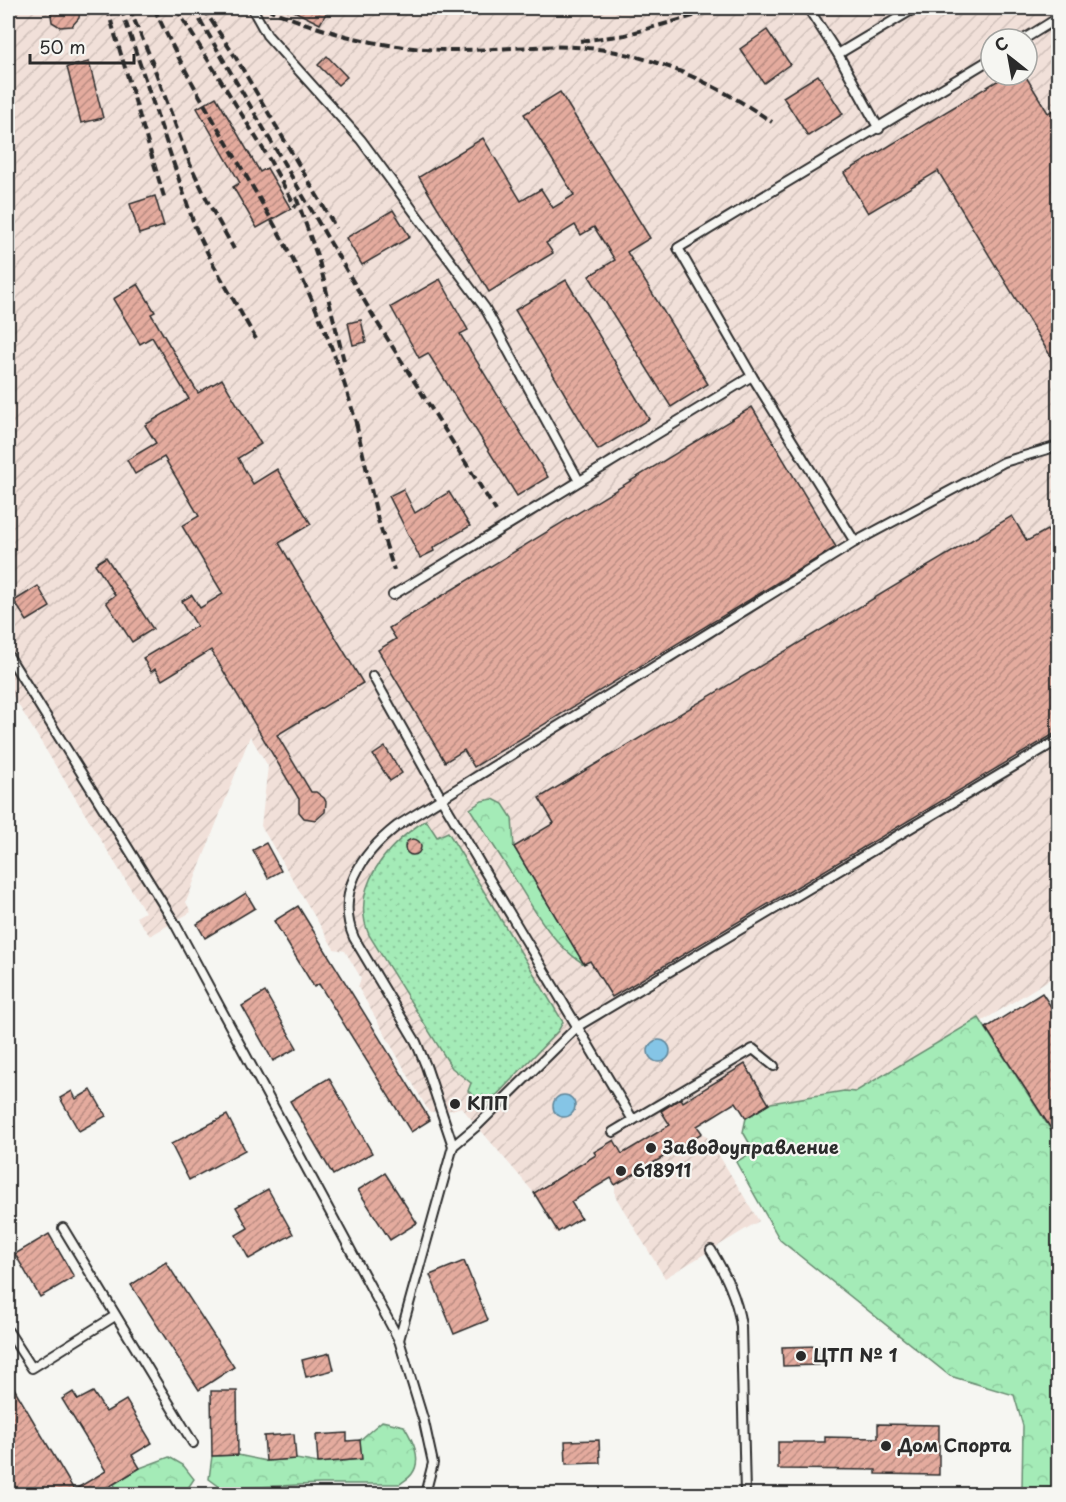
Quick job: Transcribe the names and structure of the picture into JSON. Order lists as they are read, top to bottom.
{
  "places": [
    "КПП",
    "Заводоуправление",
    "618911",
    "ЦТП № 1",
    "Дом Спорта"
  ],
  "scale_bar": "50 m",
  "north": "top left"
}
